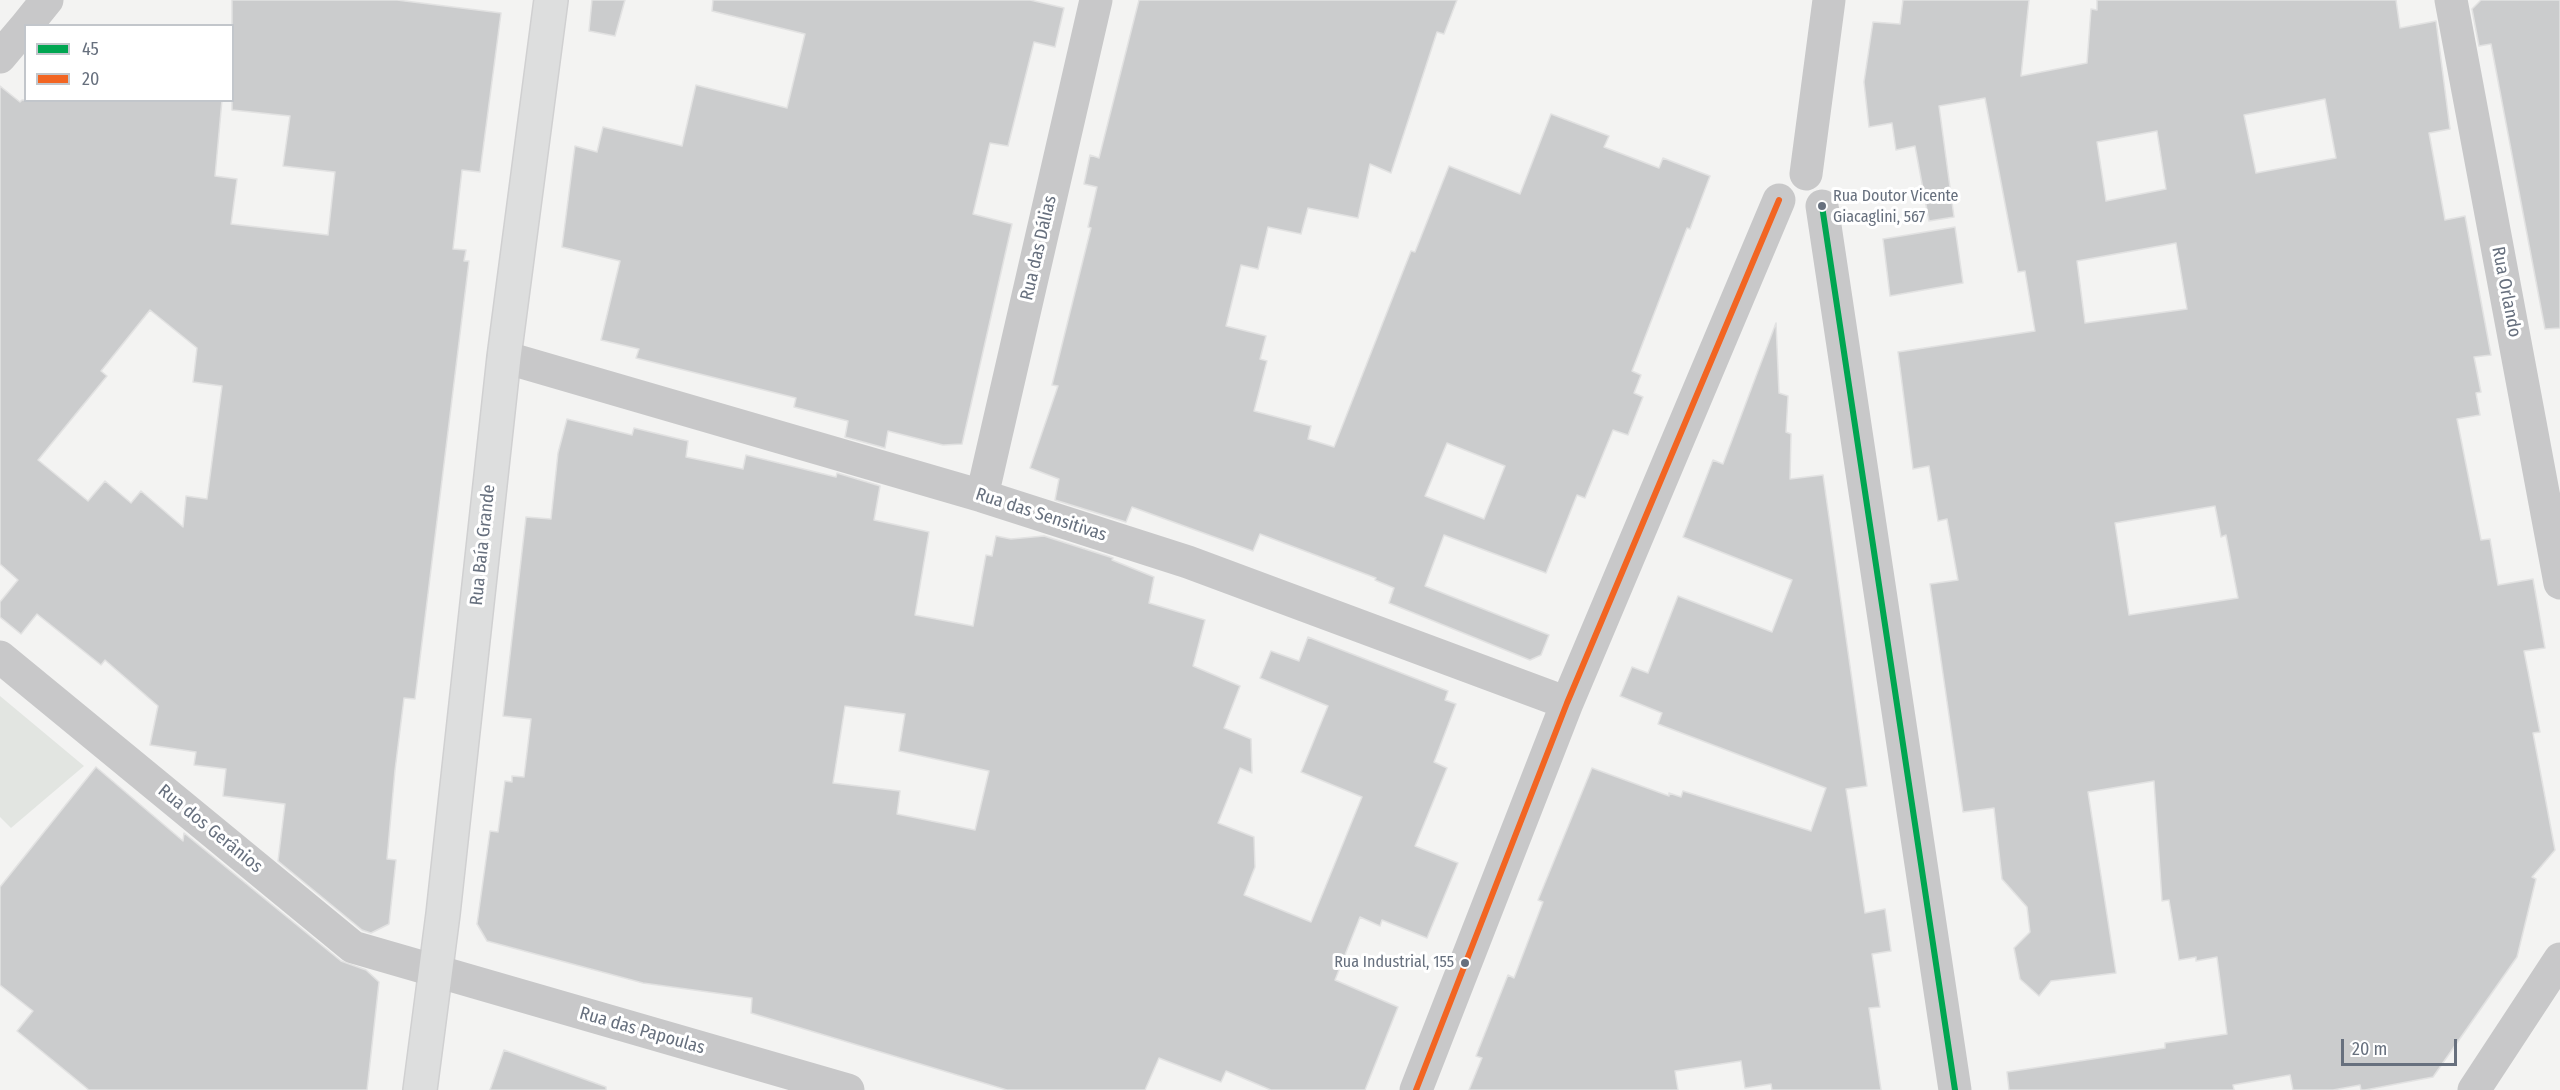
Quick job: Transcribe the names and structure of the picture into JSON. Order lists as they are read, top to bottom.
{
  "streets": {
    "main road": ["Rua Baía Grande"],
    "street": [
      "Rua das Dálias",
      "Rua Orlando",
      "Rua das Sensitivas",
      "Rua dos Gerânios",
      "Rua das Papoulas"
    ]
  },
  "crossings": [
    ["Rua das Dálias", "Rua das Sensitivas"],
    ["Rua das Sensitivas", "Rua Baía Grande"],
    ["Rua Baía Grande", "Rua dos Gerânios"],
    ["Rua Baía Grande", "Rua das Papoulas"],
    ["Rua dos Gerânios", "Rua das Papoulas"]
  ],
  "places": ["Rua Doutor Vicente Giacaglini, 567", "Rua Industrial, 155"],
  "lines": ["transit line 20", "transit line 45"],
  "legend": ["45", "20"],
  "scale_bar": "20 m"
}
